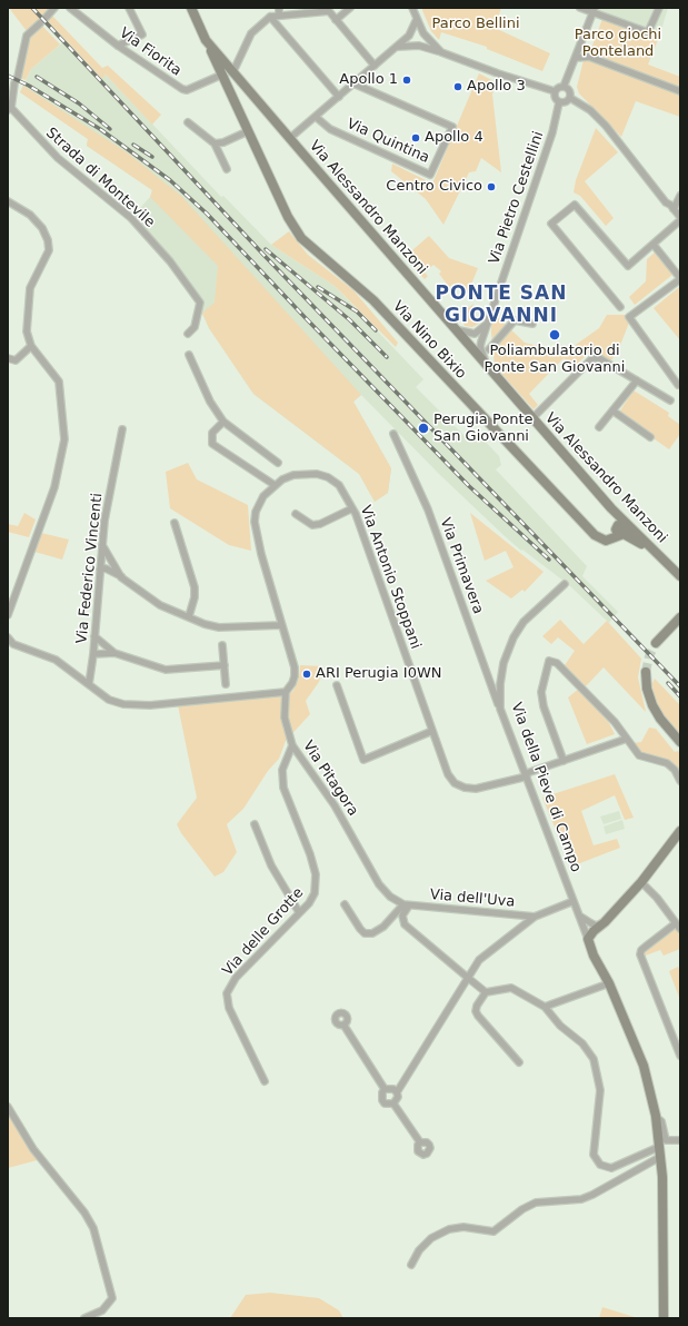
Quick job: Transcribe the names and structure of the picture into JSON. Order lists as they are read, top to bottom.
{
  "streets": {
    "main road": ["Via Alessandro Manzoni", "Via Nino Bixio", "Via della Pieve di Campo"],
    "street": [
      "Via Fiorita",
      "Via Quintina",
      "Strada di Montevile",
      "Via Pietro Cestellini",
      "Via Primavera",
      "Via Federico Vincenti",
      "Via Antonio Stoppani",
      "Via Pitagora",
      "Via dell'Uva",
      "Via delle Grotte"
    ]
  },
  "crossings": [
    ["Via Fiorita", "Via Alessandro Manzoni"],
    ["Via Fiorita", "Via Nino Bixio"],
    ["Via Pietro Cestellini", "Via Alessandro Manzoni"],
    ["Via Alessandro Manzoni", "Via Nino Bixio"],
    ["Via Primavera", "Via della Pieve di Campo"],
    ["Via Antonio Stoppani", "Via Pitagora"],
    ["Via Antonio Stoppani", "Via della Pieve di Campo"],
    ["Via Pitagora", "Via dell'Uva"],
    ["Via Pitagora", "Via delle Grotte"],
    ["Via della Pieve di Campo", "Via dell'Uva"]
  ],
  "districts": ["PONTE SAN GIOVANNI"],
  "parks": ["Parco Bellini", "Parco giochi Ponteland"],
  "places": [
    "Apollo 1",
    "Apollo 3",
    "Apollo 4",
    "Centro Civico",
    "Poliambulatorio di Ponte San Giovanni",
    "Perugia Ponte San Giovanni",
    "ARI Perugia I0WN"
  ]
}
